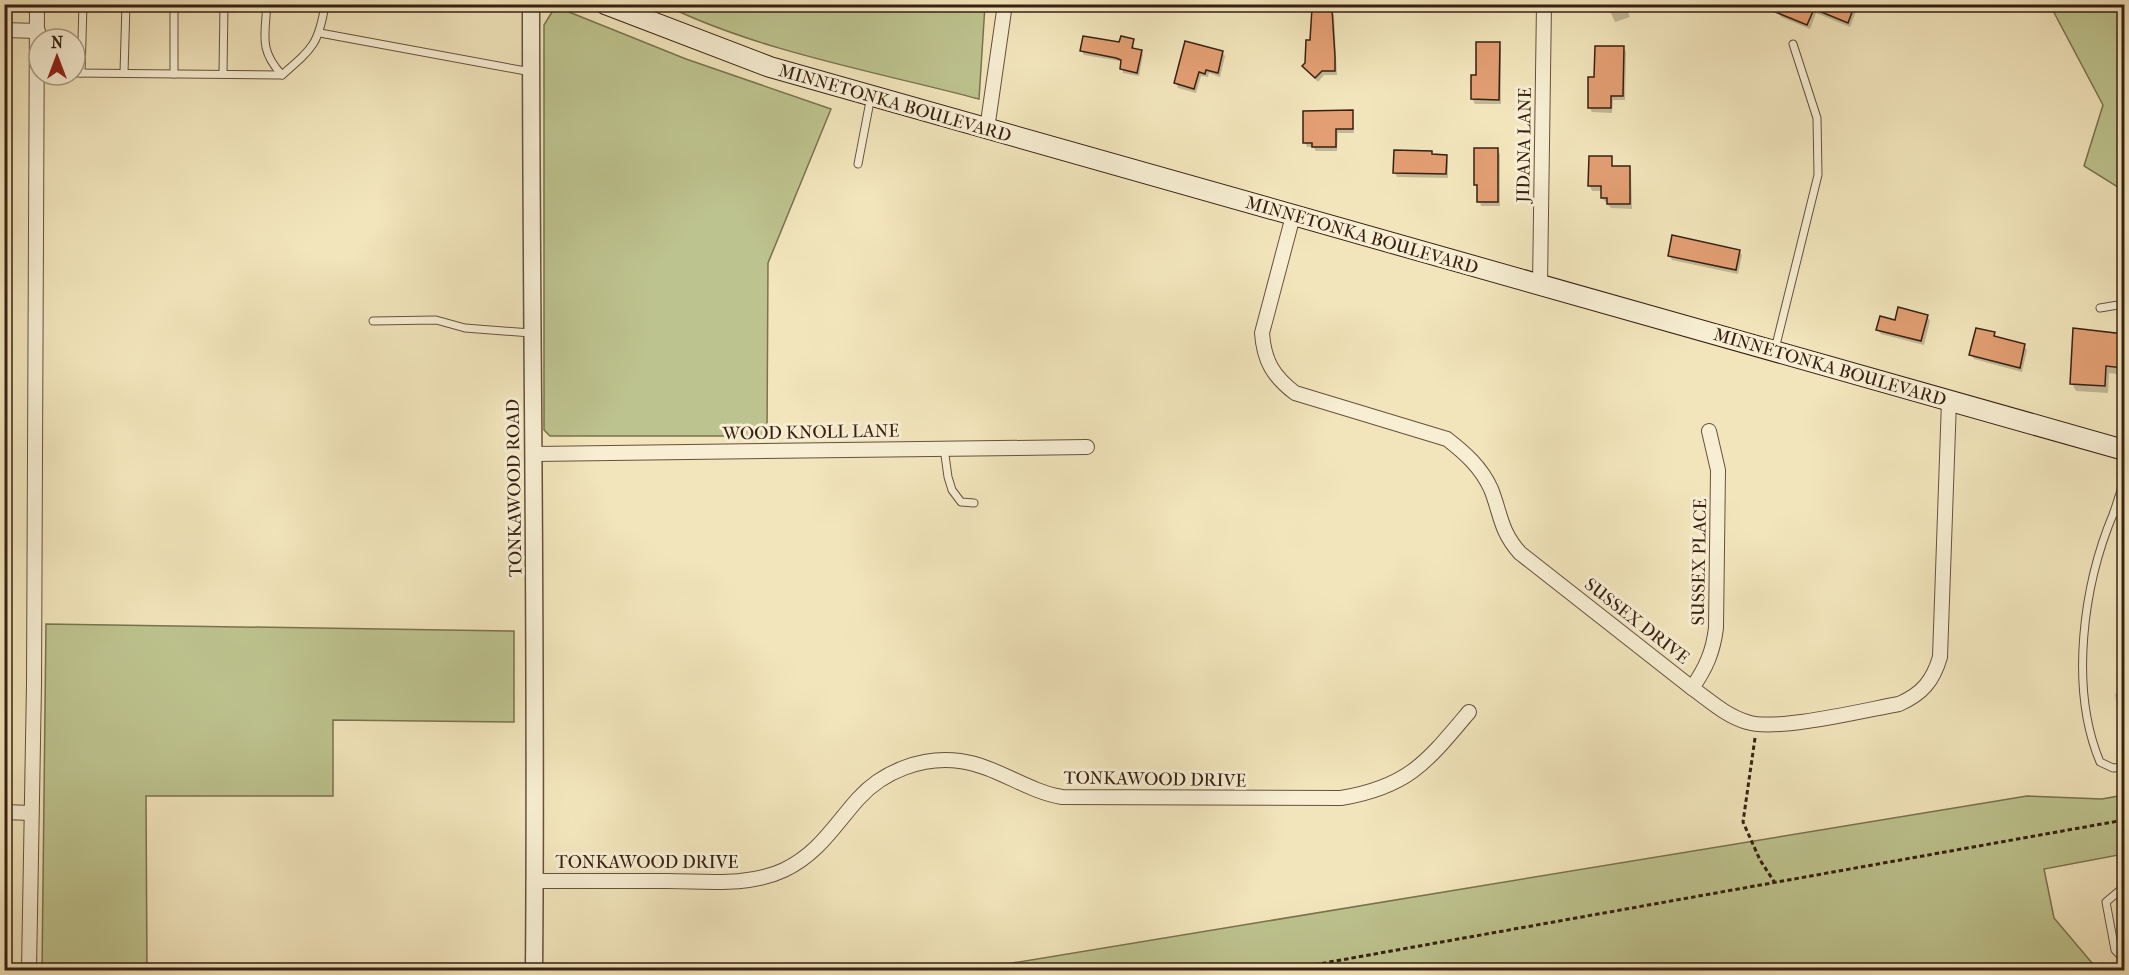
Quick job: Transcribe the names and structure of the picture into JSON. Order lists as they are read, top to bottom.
{
  "streets": {
    "main road": ["MINNETONKA BOULEVARD"],
    "street": [
      "JIDANA LANE",
      "WOOD KNOLL LANE",
      "TONKAWOOD ROAD",
      "SUSSEX PLACE",
      "SUSSEX DRIVE",
      "TONKAWOOD DRIVE"
    ]
  },
  "crossings": [
    ["MINNETONKA BOULEVARD", "JIDANA LANE"],
    ["MINNETONKA BOULEVARD", "SUSSEX DRIVE"],
    ["WOOD KNOLL LANE", "TONKAWOOD ROAD"],
    ["TONKAWOOD ROAD", "TONKAWOOD DRIVE"],
    ["SUSSEX PLACE", "SUSSEX DRIVE"]
  ],
  "north": "top"
}
